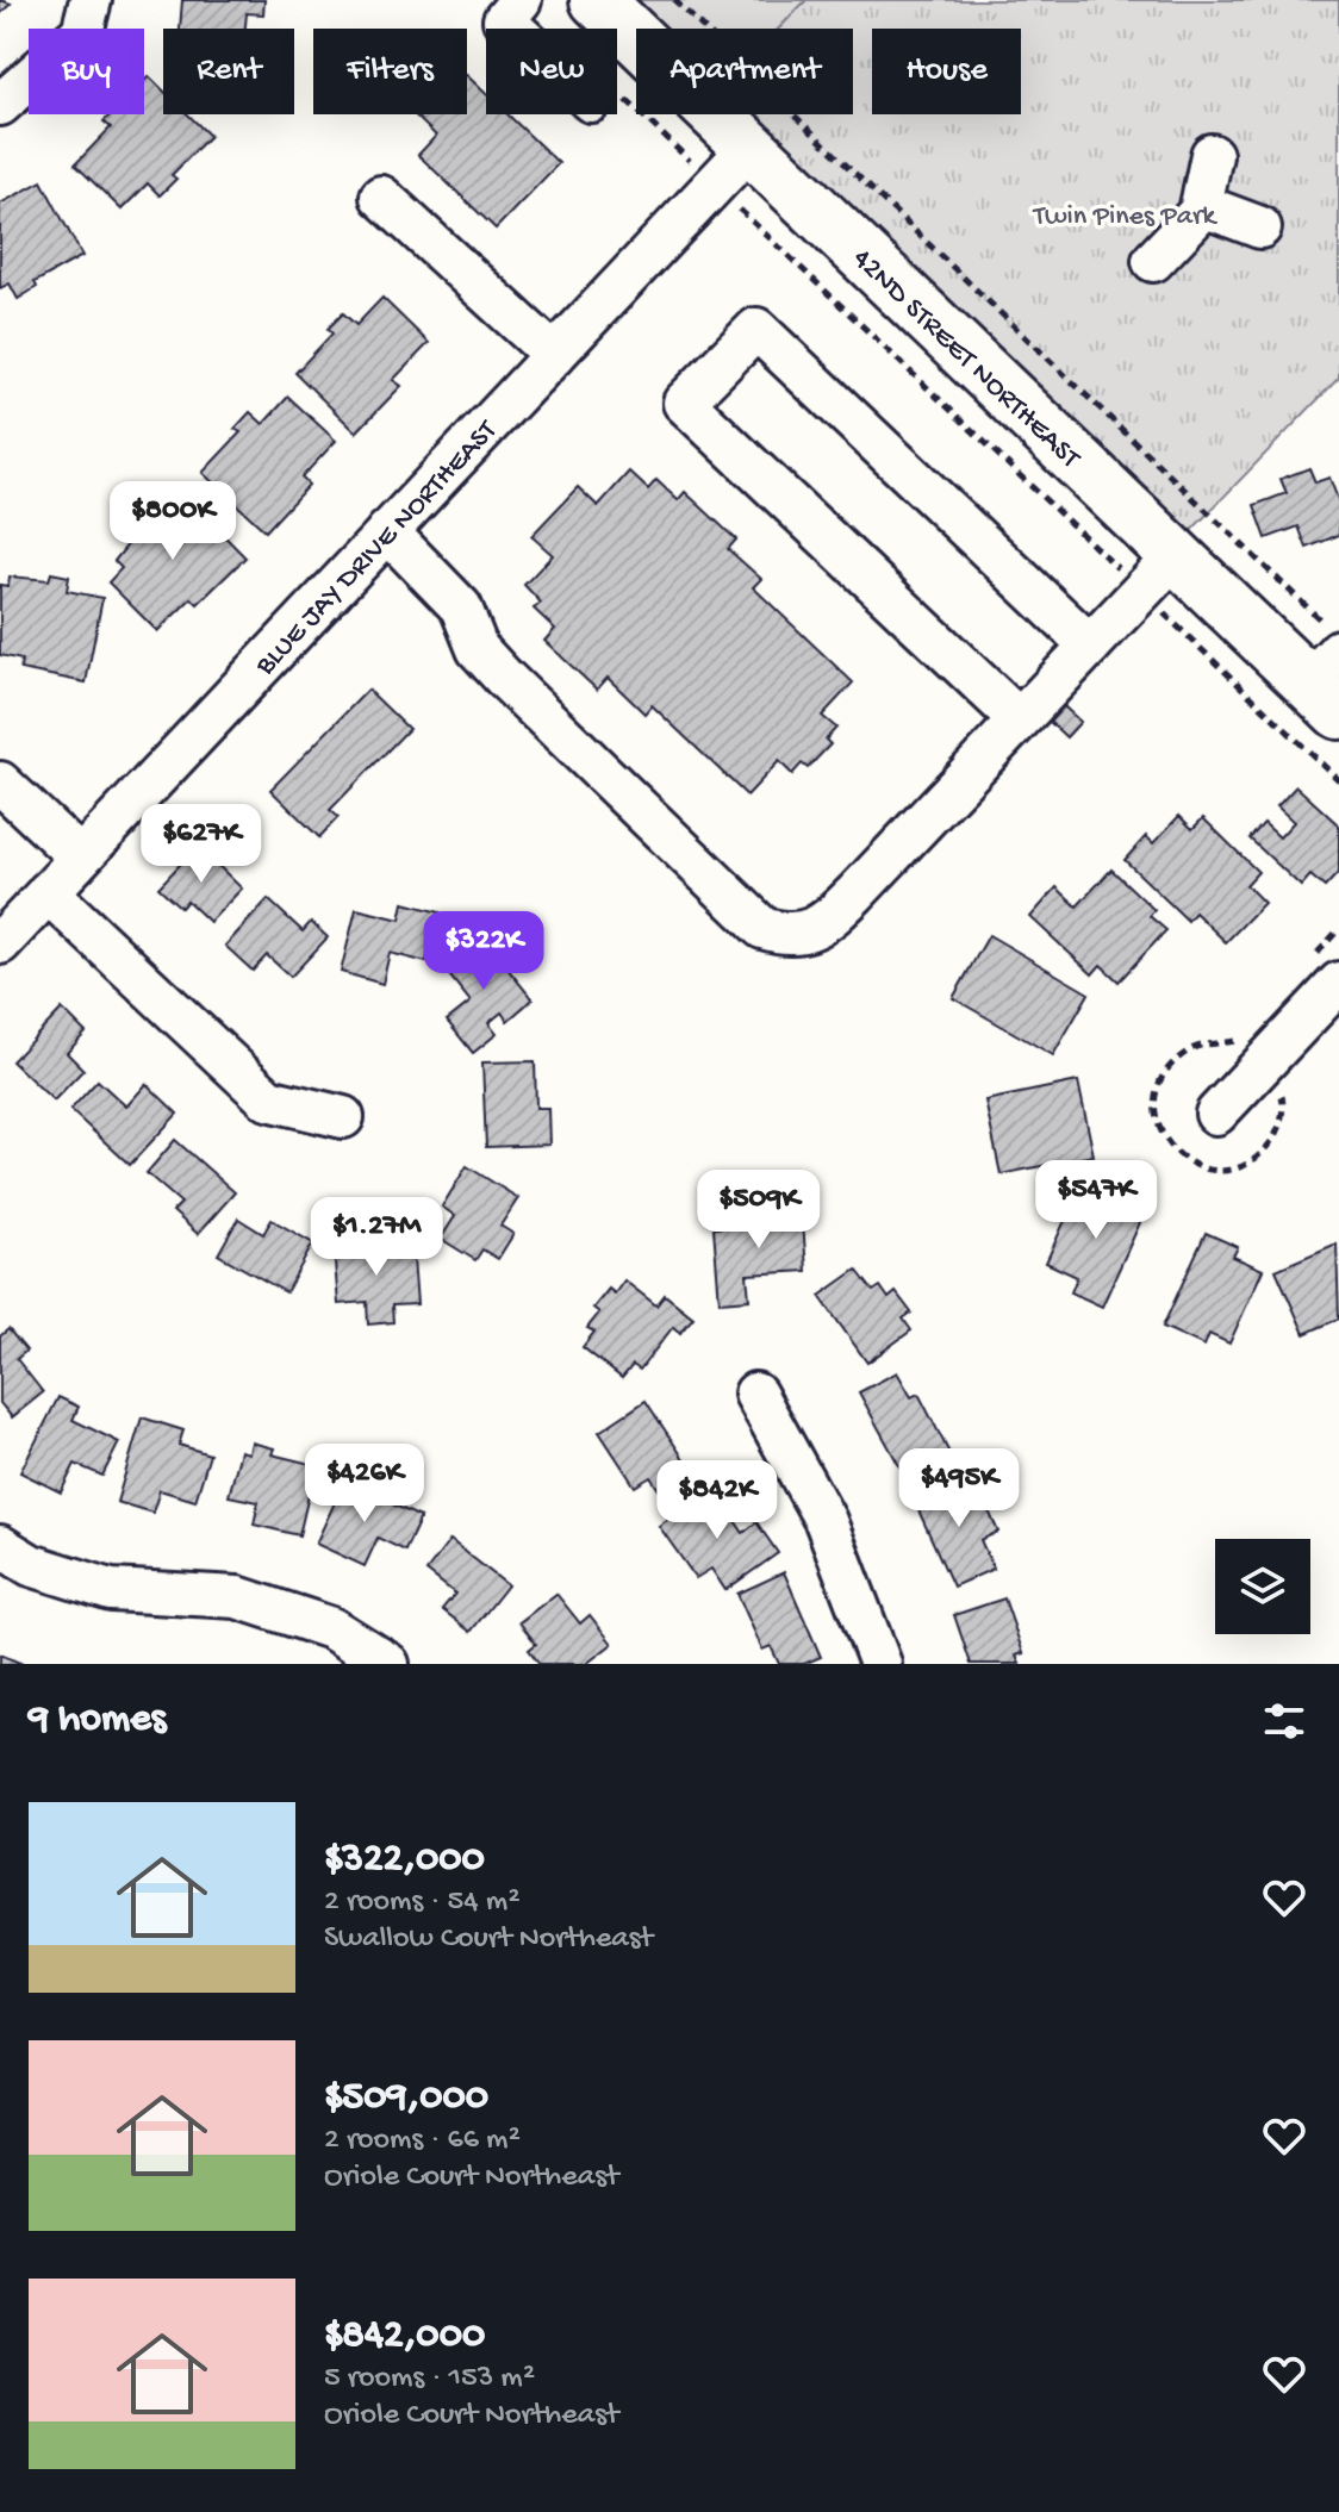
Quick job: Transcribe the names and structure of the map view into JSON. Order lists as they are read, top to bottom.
{
  "streets": {
    "main road": ["42ND STREET NORTHEAST"],
    "street": ["BLUE JAY DRIVE NORTHEAST"]
  },
  "crossings": [
    ["42ND STREET NORTHEAST", "BLUE JAY DRIVE NORTHEAST"]
  ],
  "parks": ["Twin Pines Park"],
  "page": {
    "chip": [
      "Buy",
      "Rent",
      "Filters",
      "New",
      "Apartment",
      "House"
    ],
    "price": [
      "$800K",
      "$627K",
      "$322K",
      "$547K",
      "$509K",
      "$1.27M",
      "$426K",
      "$495K",
      "$842K"
    ],
    "heading": "9 homes",
    "list": [
      {
        "name": "$322,000",
        "note": "2 rooms · 54 m² · Swallow Court Northeast"
      },
      {
        "name": "$509,000",
        "note": "2 rooms · 66 m² · Oriole Court Northeast"
      },
      {
        "name": "$842,000",
        "note": "5 rooms · 153 m² · Oriole Court Northeast"
      }
    ]
  }
}
